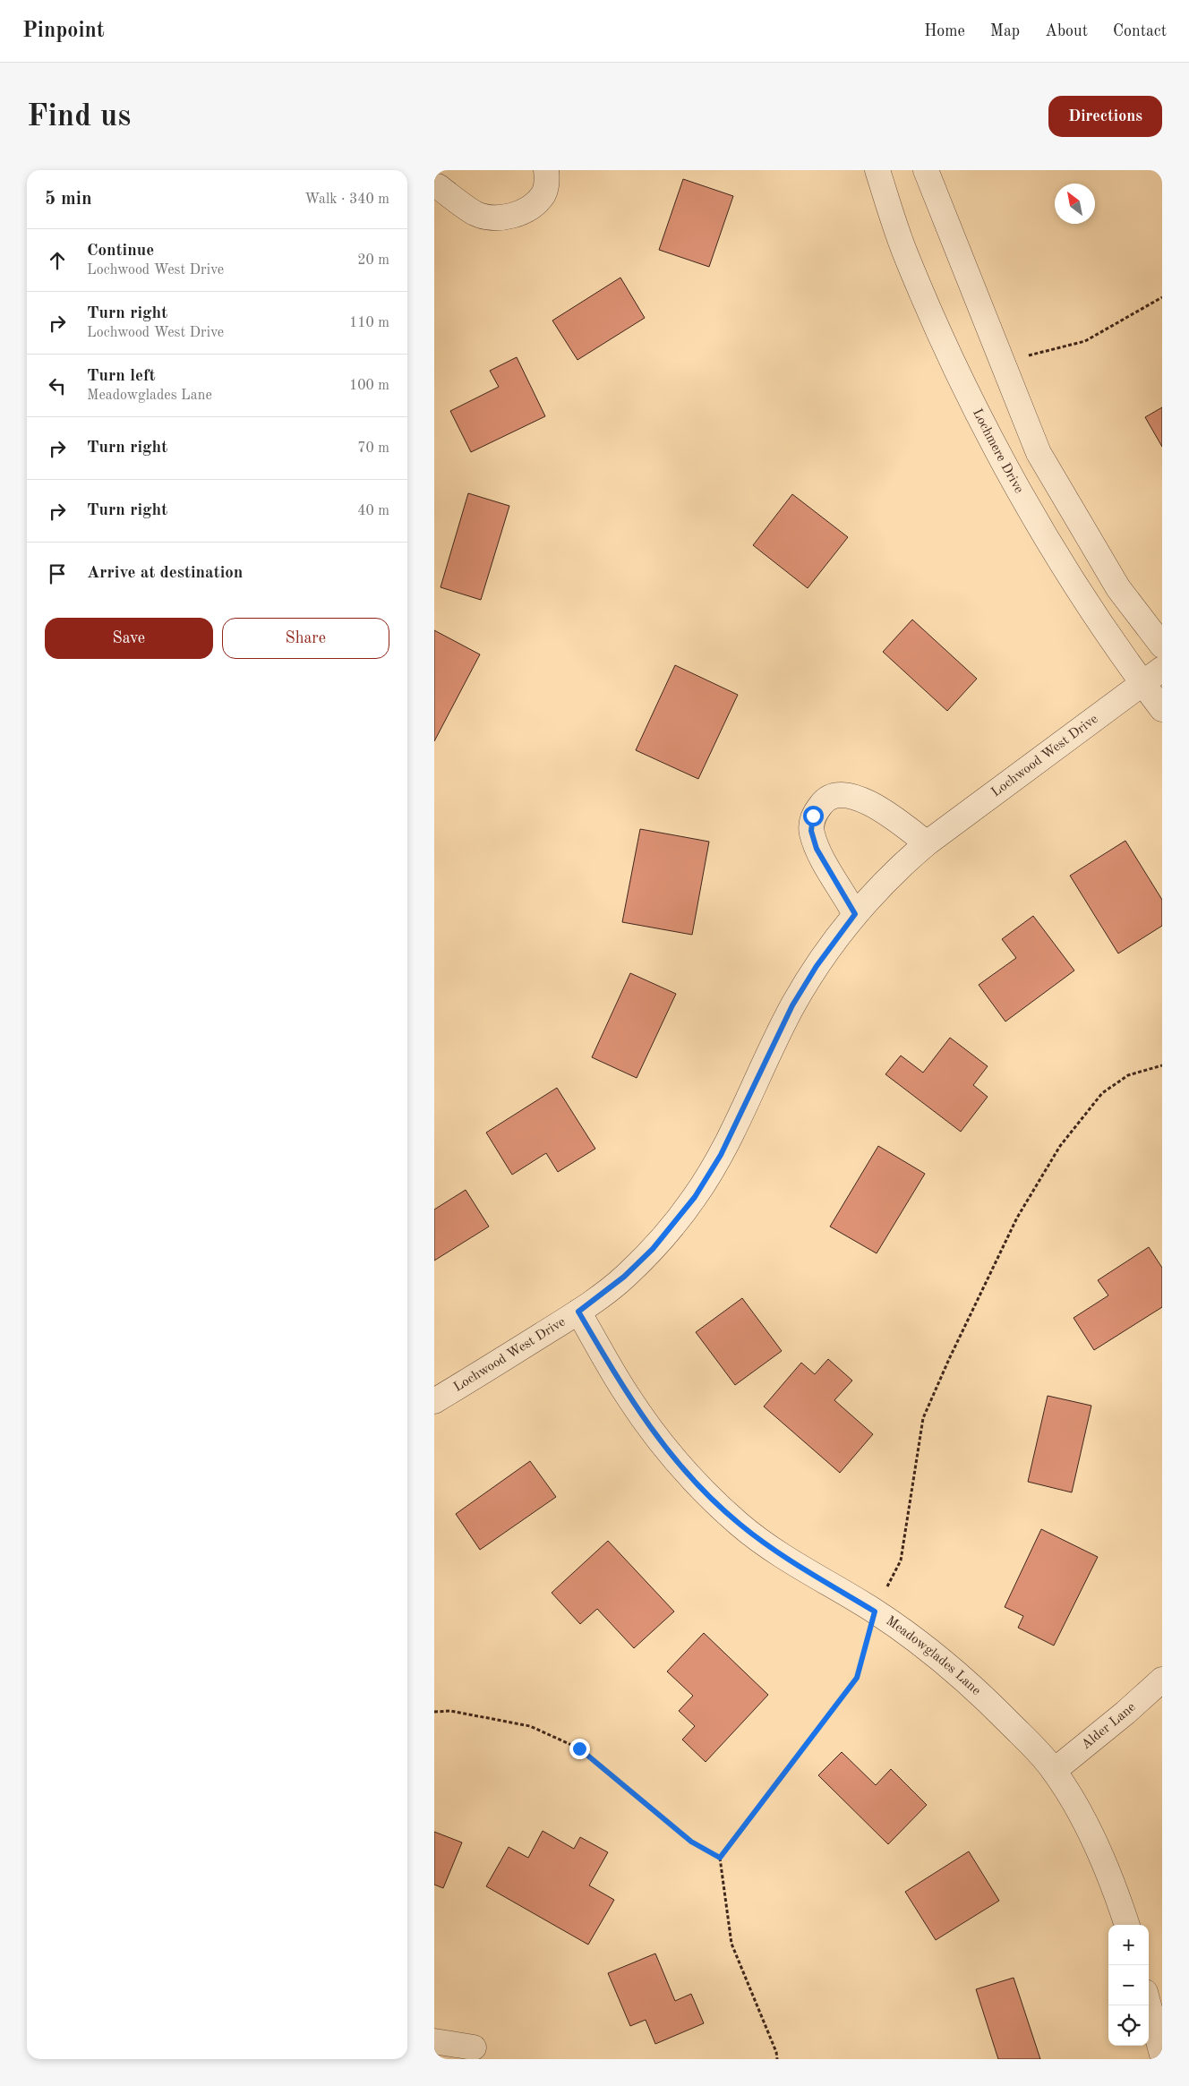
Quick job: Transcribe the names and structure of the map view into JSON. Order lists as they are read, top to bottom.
{
  "streets": {
    "street": [
      "Lochmere Drive",
      "Lochwood West Drive",
      "Meadowglades Lane",
      "Alder Lane"
    ]
  },
  "crossings": [
    ["Lochmere Drive", "Lochwood West Drive"],
    ["Lochwood West Drive", "Meadowglades Lane"],
    ["Meadowglades Lane", "Alder Lane"]
  ],
  "north": "top left",
  "page": {
    "header": "Pinpoint",
    "nav": [
      "Home",
      "Map",
      "About",
      "Contact"
    ],
    "buttons": [
      "Directions",
      ["Save", "Share"]
    ],
    "title": "Find us",
    "heading": ["5 min", "Walk · 340 m"],
    "list": [
      ["Continue", "Lochwood West Drive", "20 m"],
      ["Turn right", "Lochwood West Drive", "110 m"],
      ["Turn left", "Meadowglades Lane", "100 m"],
      ["Turn right", "70 m"],
      ["Turn right", "40 m"],
      "Arrive at destination"
    ],
    "map_buttons": ["+", "−"]
  }
}
